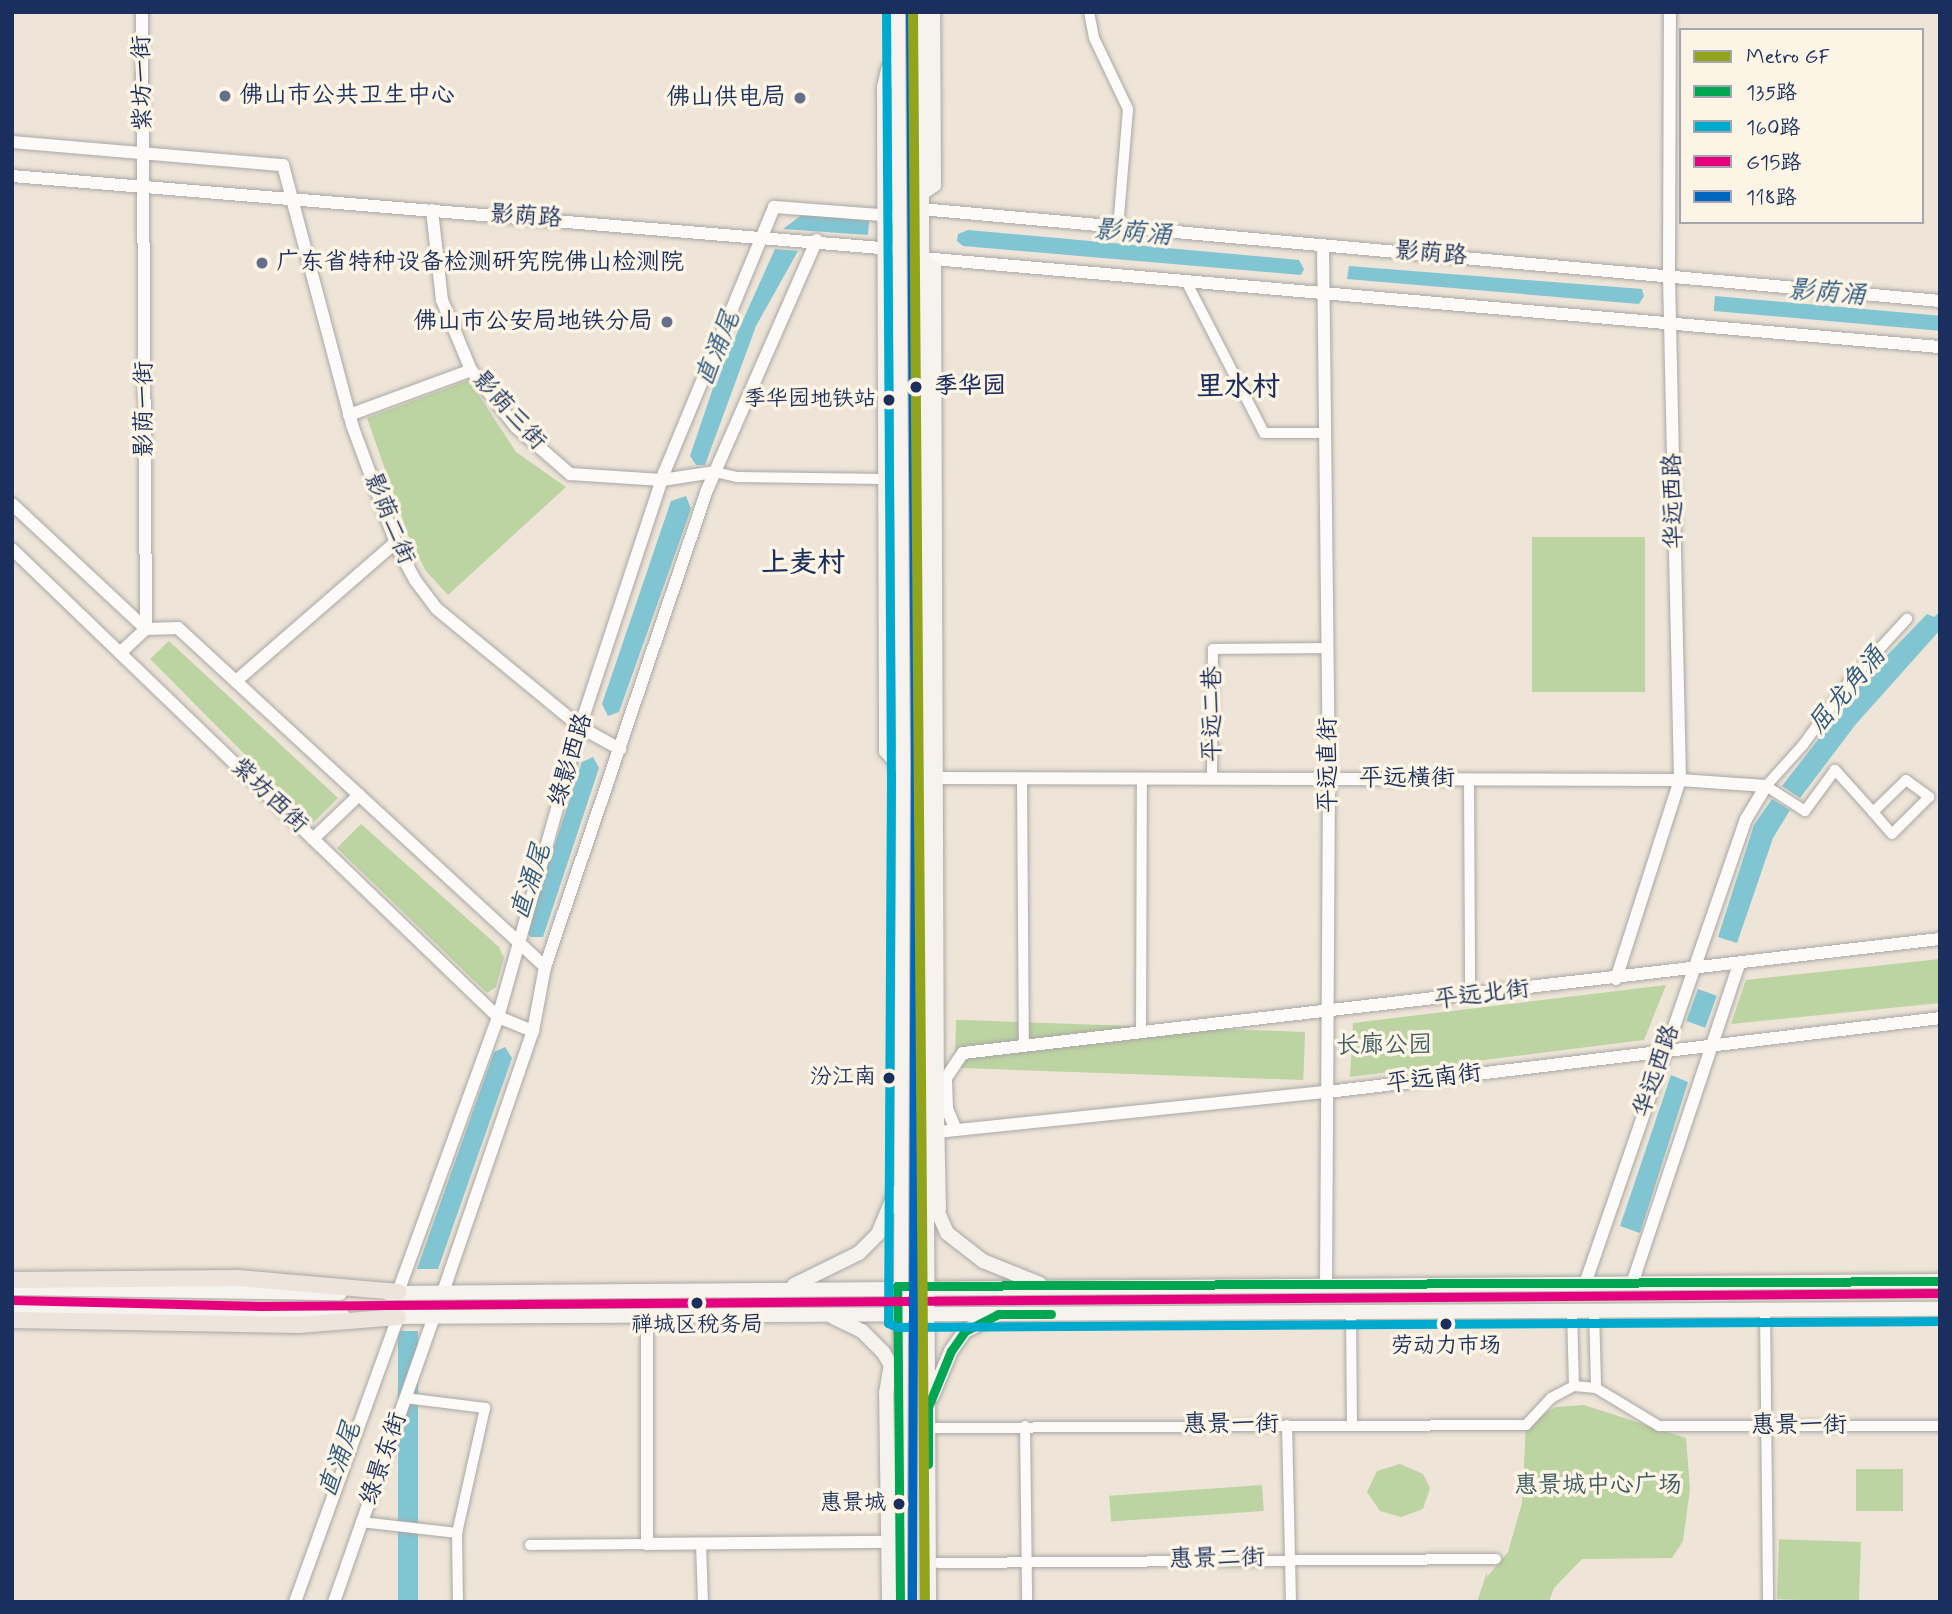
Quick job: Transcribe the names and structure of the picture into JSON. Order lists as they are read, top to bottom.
{
  "streets": {
    "street": [
      "紫坊一街",
      "影荫路",
      "影荫一街",
      "影荫三街",
      "华远西路",
      "影荫二街",
      "平远二巷",
      "绿影西路",
      "平远直街",
      "平远横街",
      "紫坊西街",
      "平远北街",
      "平远南街",
      "惠景一街",
      "绿景东街",
      "惠景二街"
    ]
  },
  "crossings": [
    ["紫坊一街", "影荫路"],
    ["紫坊一街", "影荫一街"],
    ["影荫路", "影荫一街"],
    ["影荫路", "影荫三街"],
    ["影荫路", "华远西路"],
    ["影荫路", "影荫二街"],
    ["影荫路", "绿影西路"],
    ["影荫路", "平远直街"],
    ["影荫三街", "绿影西路"],
    ["华远西路", "平远横街"],
    ["华远西路", "平远北街"],
    ["华远西路", "平远南街"],
    ["影荫二街", "绿影西路"],
    ["平远二巷", "平远直街"],
    ["平远二巷", "平远横街"],
    ["绿影西路", "紫坊西街"],
    ["平远直街", "平远横街"],
    ["平远直街", "平远北街"],
    ["平远直街", "平远南街"]
  ],
  "districts": ["里水村", "上麦村"],
  "water": ["影荫涌", "直涌尾", "屈龙角涌"],
  "parks": ["长廊公园", "惠景城中心广场"],
  "places": [
    "佛山市公共卫生中心",
    "佛山供电局",
    "广东省特种设备检测研究院佛山检测院",
    "佛山市公安局地铁分局",
    "季华园",
    "季华园地铁站",
    "汾江南",
    "禅城区税务局",
    "劳动力市场",
    "惠景城"
  ],
  "lines": [
    "metro line GF",
    "transit line 160路",
    "transit line 118路",
    "transit line 135路",
    "transit line G15路"
  ],
  "legend": [
    "Metro GF",
    "135路",
    "160路",
    "G15路",
    "118路"
  ]
}
